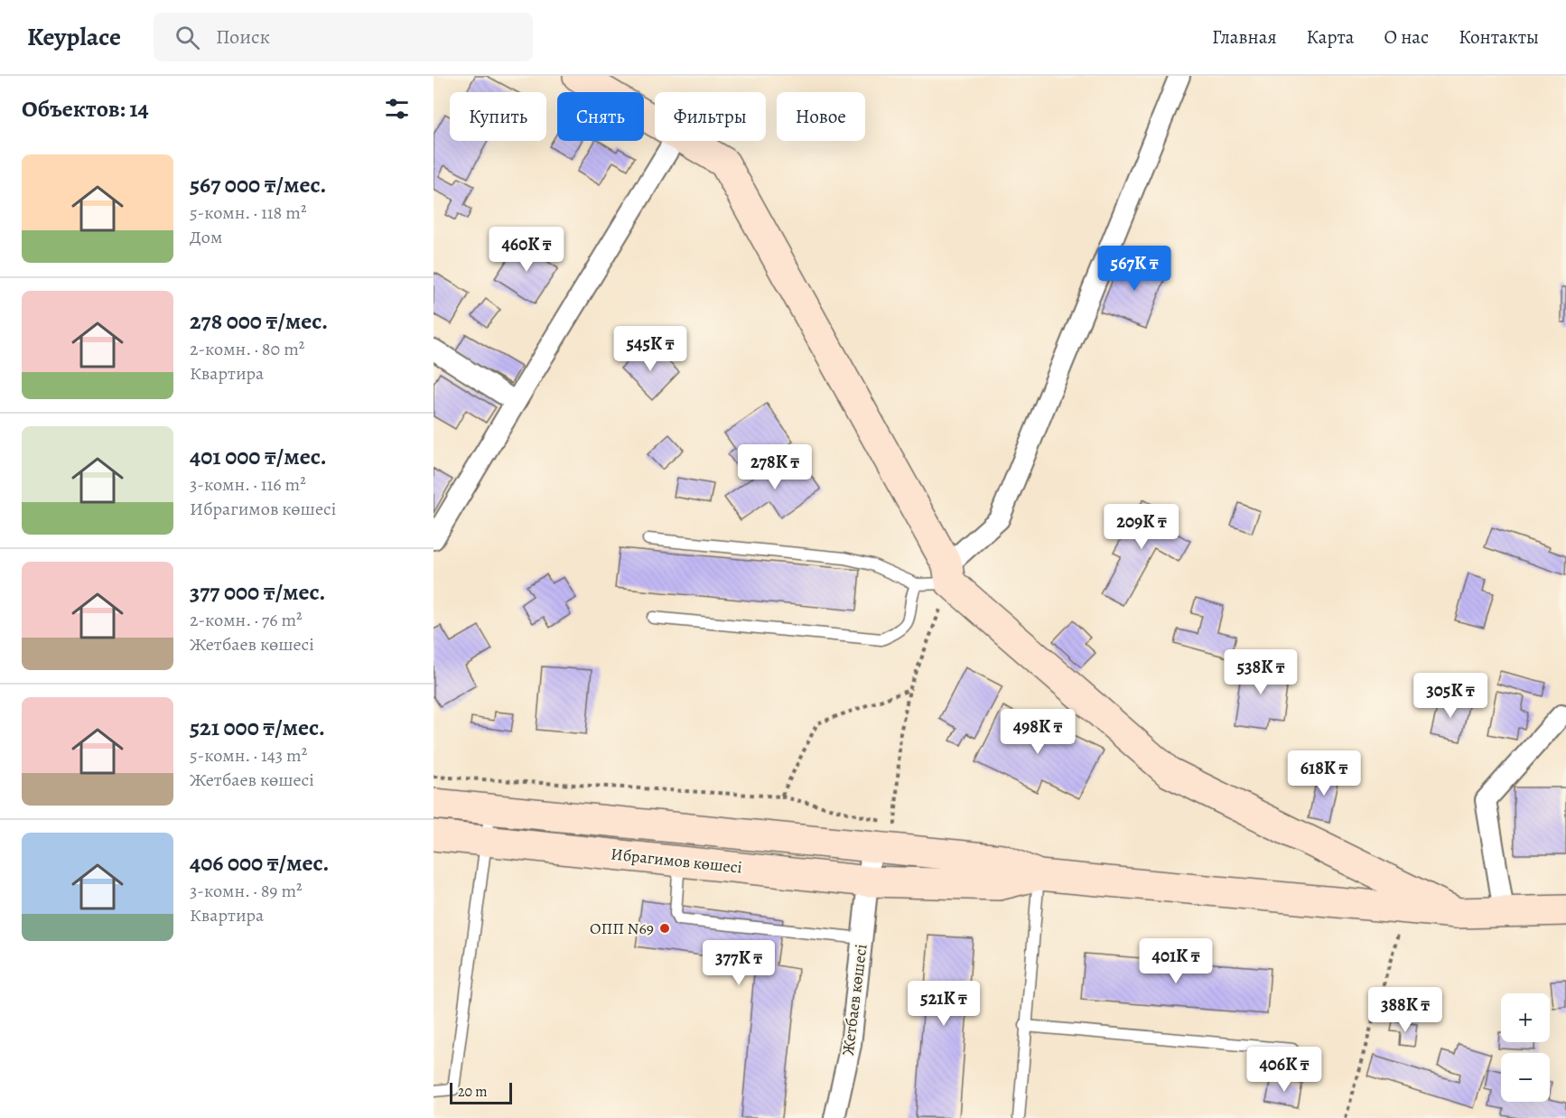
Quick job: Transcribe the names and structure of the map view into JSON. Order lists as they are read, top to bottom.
{
  "streets": {
    "street": ["Ибрагимов көшесі", "Жетбаев көшесі"]
  },
  "crossings": [
    ["Ибрагимов көшесі", "Жетбаев көшесі"]
  ],
  "places": ["ОПП N69"],
  "scale_bar": "20 m",
  "page": {
    "header": "Keyplace",
    "search": "Поиск",
    "nav": [
      "Главная",
      "Карта",
      "О нас",
      "Контакты"
    ],
    "heading": "Объектов: 14",
    "chip": [
      "Купить",
      "Снять",
      "Фильтры",
      "Новое"
    ],
    "list": [
      {
        "name": "567 000 ₸/мес.",
        "note": "5-комн. · 118 m² · Дом"
      },
      {
        "name": "278 000 ₸/мес.",
        "note": "2-комн. · 80 m² · Квартира"
      },
      {
        "name": "401 000 ₸/мес.",
        "note": "3-комн. · 116 m² · Ибрагимов көшесі"
      },
      {
        "name": "377 000 ₸/мес.",
        "note": "2-комн. · 76 m² · Жетбаев көшесі"
      },
      {
        "name": "521 000 ₸/мес.",
        "note": "5-комн. · 143 m² · Жетбаев көшесі"
      },
      {
        "name": "406 000 ₸/мес.",
        "note": "3-комн. · 89 m² · Квартира"
      }
    ],
    "price": [
      "460K ₸",
      "567K ₸",
      "545K ₸",
      "278K ₸",
      "209K ₸",
      "538K ₸",
      "305K ₸",
      "498K ₸",
      "618K ₸",
      "401K ₸",
      "377K ₸",
      "521K ₸",
      "388K ₸",
      "406K ₸"
    ],
    "map_buttons": ["+", "−"],
    "scale": "20 m"
  }
}
